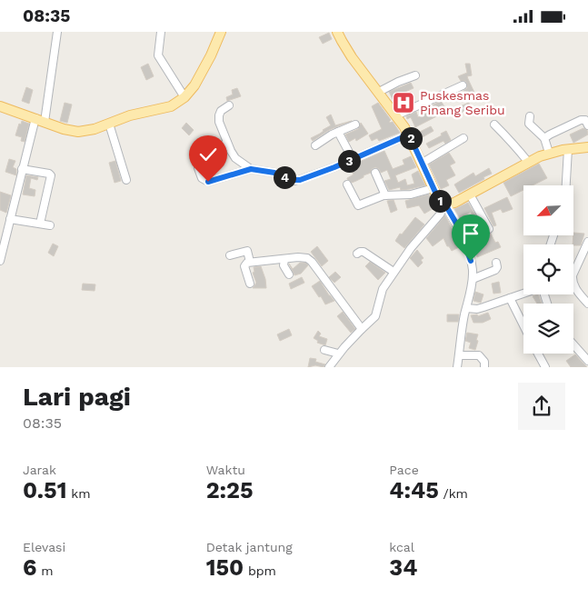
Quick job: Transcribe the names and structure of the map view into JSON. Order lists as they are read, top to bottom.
{
  "places": {
    "hospital": ["Puskesmas Pinang Seribu"]
  },
  "north": "bottom left",
  "page": {
    "status": "08:35",
    "pins": [
      "2",
      "3",
      "4",
      "1"
    ],
    "heading": ["Lari pagi", "08:35"],
    "stats": [
      ["Jarak", "0.51 km"],
      ["Waktu", "2:25"],
      ["Pace", "4:45 /km"],
      ["Elevasi", "6 m"],
      ["Detak jantung", "150 bpm"],
      ["kcal", "34"]
    ]
  }
}
